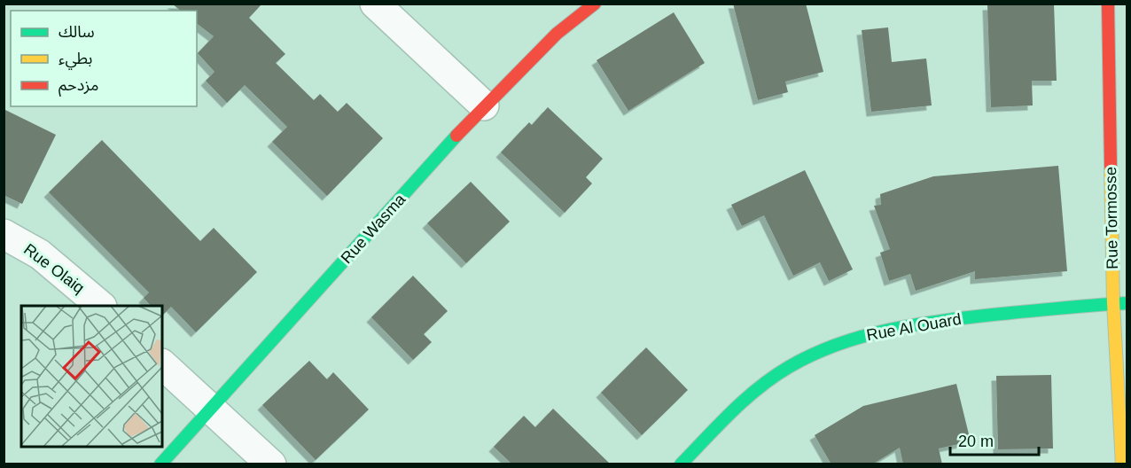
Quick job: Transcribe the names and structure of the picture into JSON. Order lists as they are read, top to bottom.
{
  "streets": {
    "street": [
      "Rue Tormosse",
      "Rue Wasma",
      "Rue Olaiq",
      "Rue Al Ouard"
    ]
  },
  "crossings": [
    ["Rue Tormosse", "Rue Al Ouard"]
  ],
  "legend": ["سالك", "بطيء", "مزدحم"],
  "scale_bar": "20 m"
}
